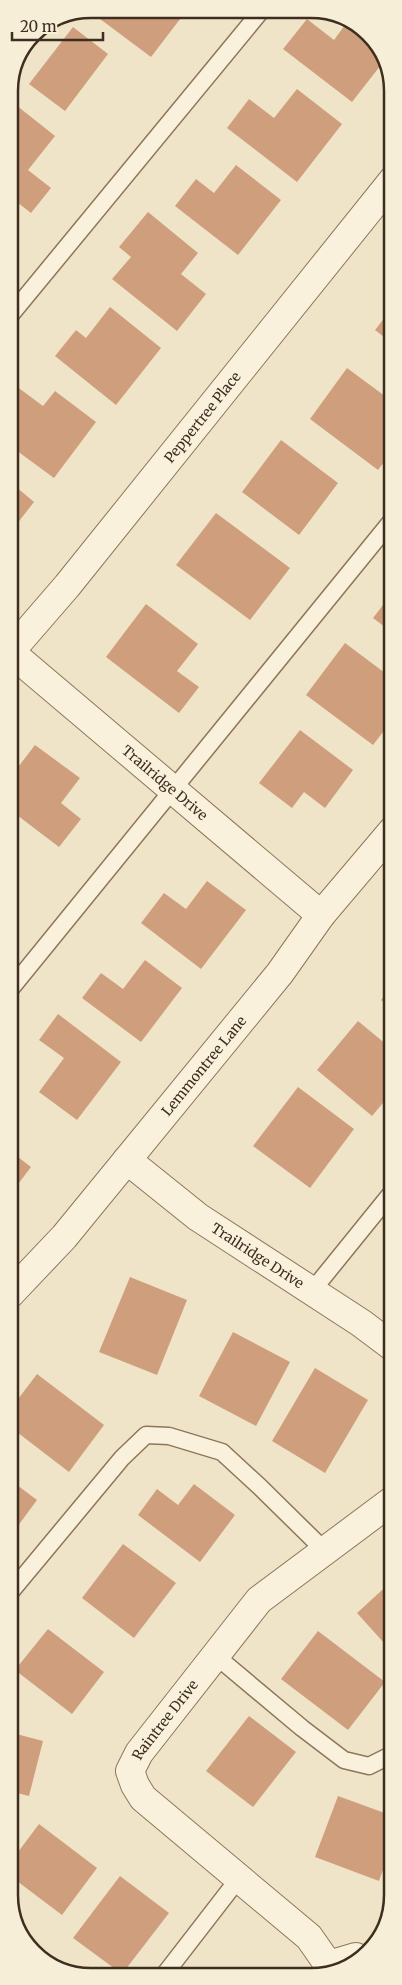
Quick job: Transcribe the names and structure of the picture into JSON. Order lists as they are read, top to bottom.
{
  "streets": {
    "street": [
      "Peppertree Place",
      "Trailridge Drive",
      "Lemmontree Lane",
      "Raintree Drive"
    ]
  },
  "crossings": [
    ["Trailridge Drive", "Lemmontree Lane"]
  ],
  "scale_bar": "20 m"
}
